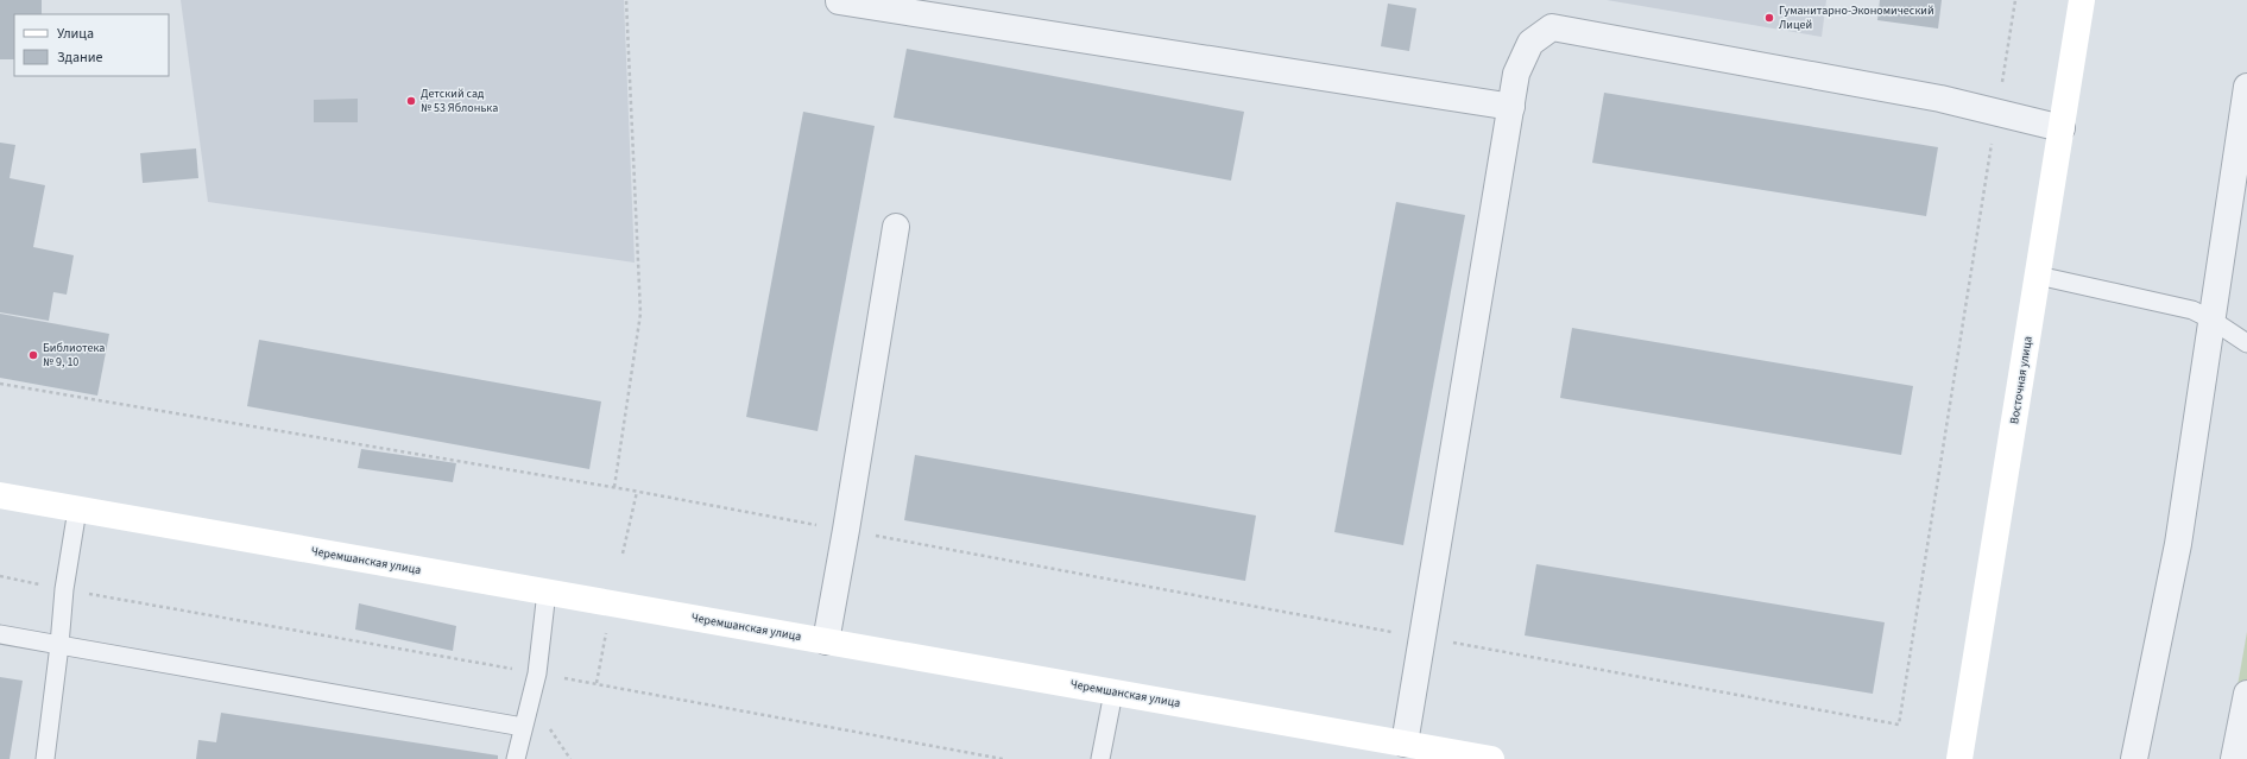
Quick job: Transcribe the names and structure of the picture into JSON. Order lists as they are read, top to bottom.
{
  "streets": {
    "street": ["Восточная улица", "Черемшанская улица"]
  },
  "places": ["Гуманитарно-Экономический Лицей", "Детский сад № 53 Яблонька", "Библиотека № 9, 10"],
  "legend": ["Улица", "Здание"]
}
